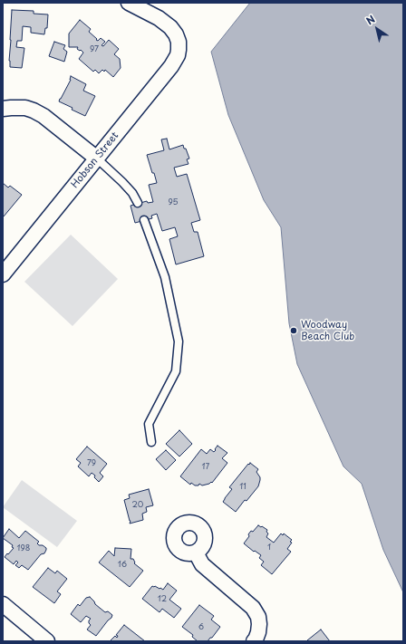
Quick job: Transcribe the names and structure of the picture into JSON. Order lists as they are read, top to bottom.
{
  "streets": {
    "street": ["Hobson Street"]
  },
  "places": ["Woodway Beach Club"],
  "house_numbers": [
    "97",
    "95",
    "79",
    "17",
    "11",
    "20",
    "1",
    "198",
    "16",
    "12",
    "6"
  ],
  "north": "top left"
}
